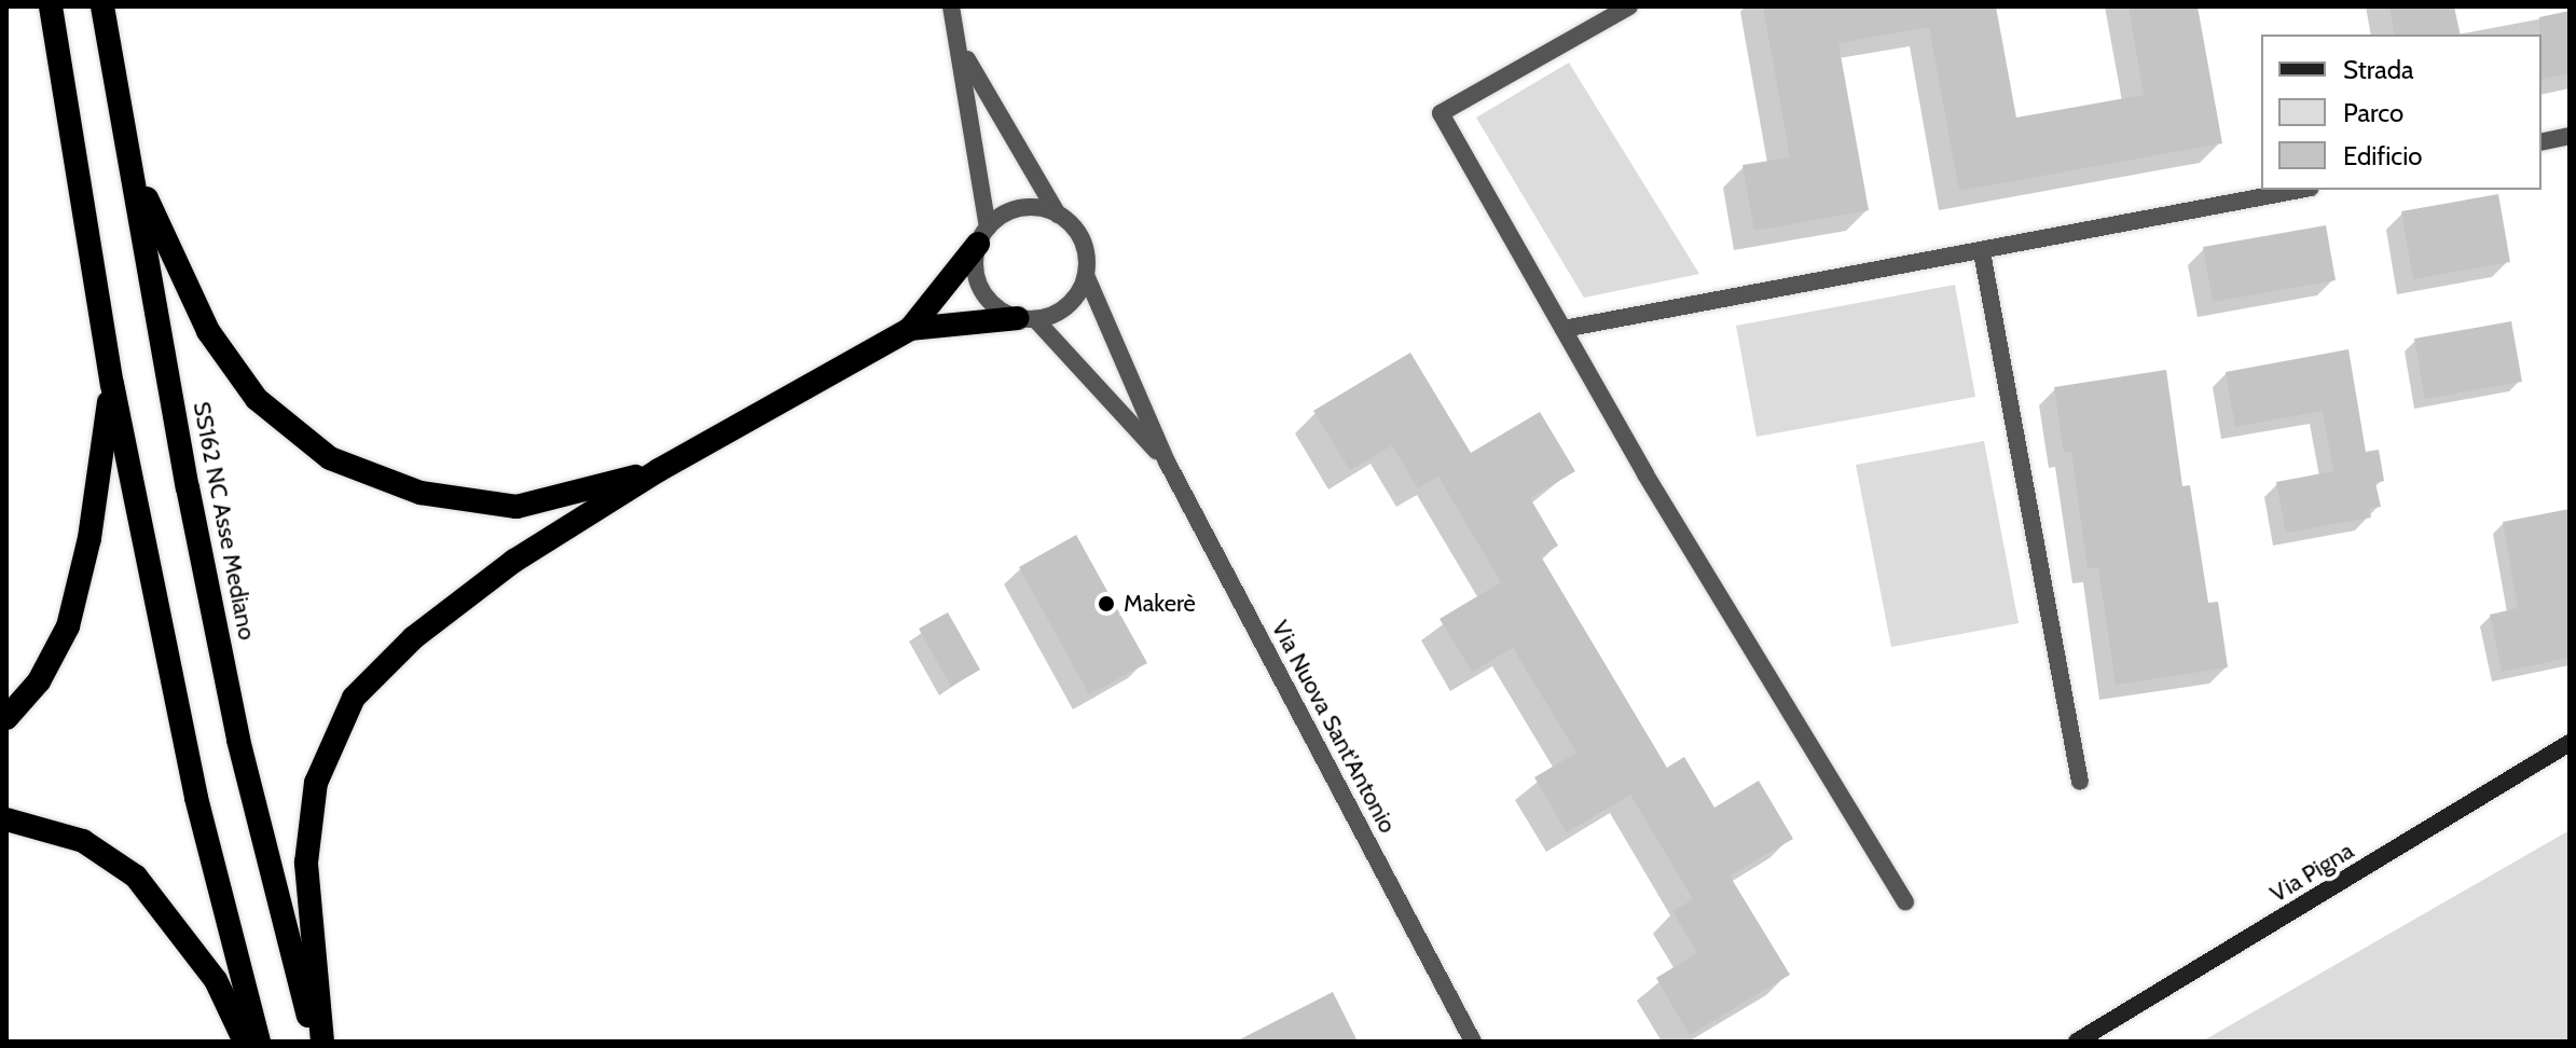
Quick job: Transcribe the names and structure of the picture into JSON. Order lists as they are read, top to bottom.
{
  "streets": {
    "highway": ["SS162 NC Asse Mediano"],
    "main road": ["Via Pigna"],
    "street": ["Via Nuova Sant'Antonio"]
  },
  "places": ["Makerè"],
  "legend": ["Strada", "Parco", "Edificio"]
}
